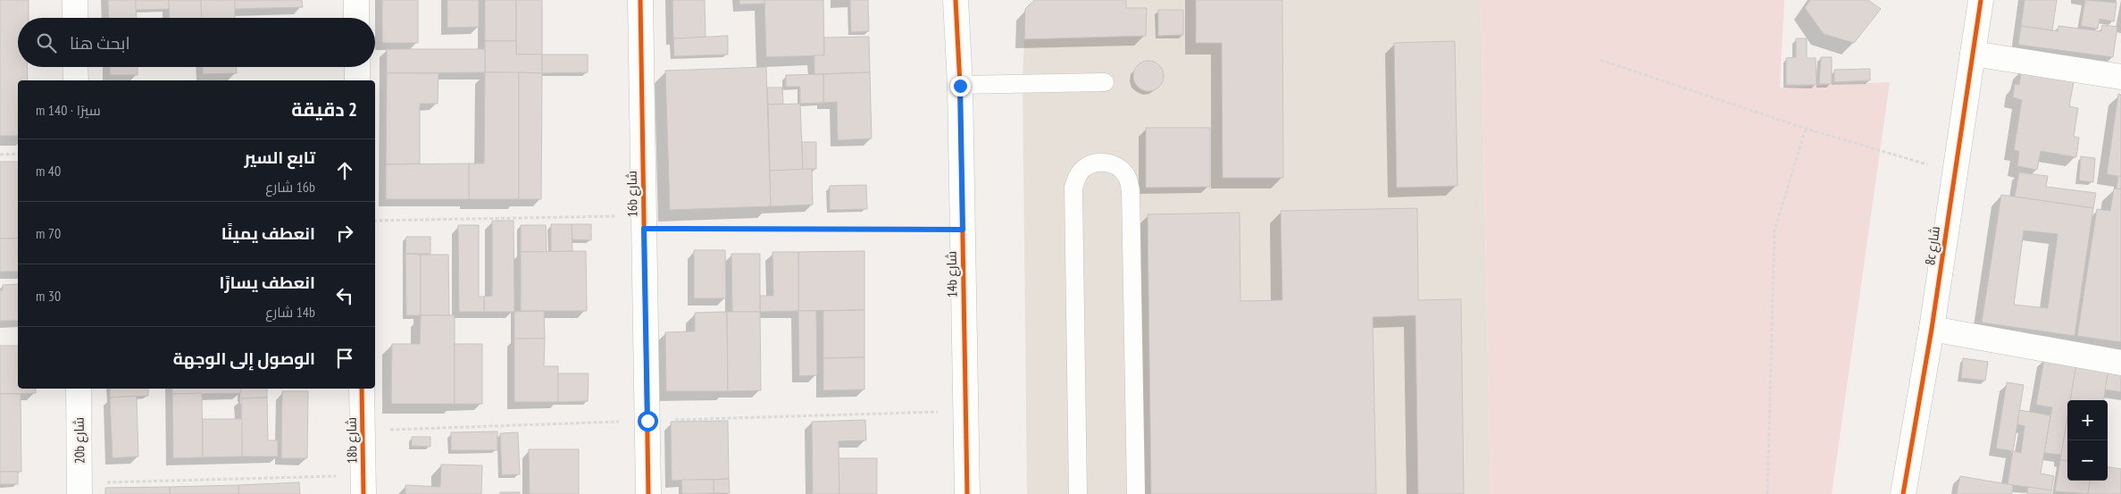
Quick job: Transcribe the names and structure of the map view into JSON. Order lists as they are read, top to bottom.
{
  "streets": {
    "street": [
      "16b شارع",
      "8c شارع",
      "14b شارع",
      "20b شارع",
      "18b شارع"
    ]
  },
  "page": {
    "search": "ابحث هنا",
    "heading": ["2 دقيقة", "سيرًا · 140 m"],
    "list": [
      ["تابع السير", "16b شارع", "40 m"],
      ["انعطف يمينًا", "70 m"],
      ["انعطف يسارًا", "14b شارع", "30 m"],
      "الوصول إلى الوجهة"
    ],
    "map_buttons": ["+", "−"]
  }
}
